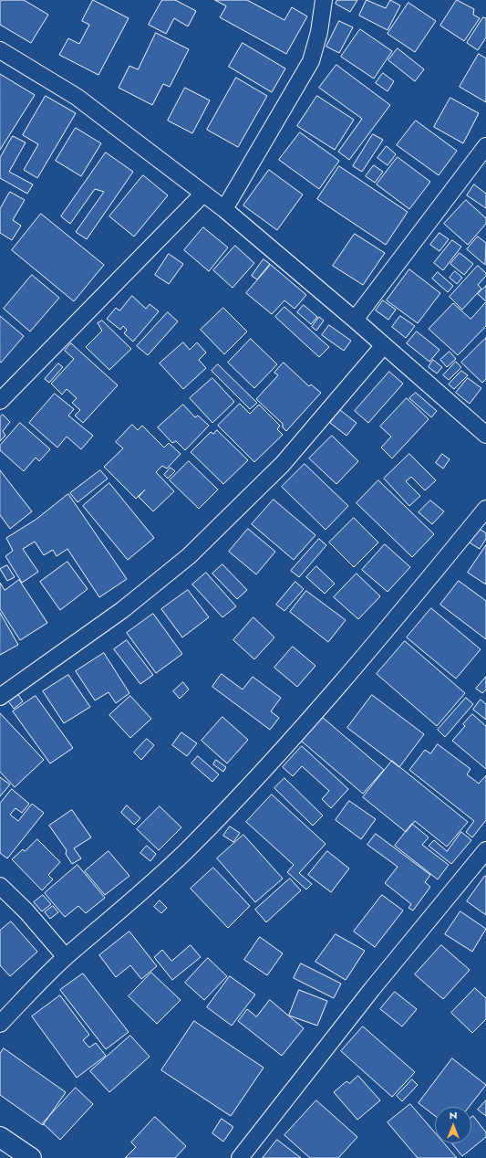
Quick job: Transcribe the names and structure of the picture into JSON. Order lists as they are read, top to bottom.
{
  "north": "top"
}
